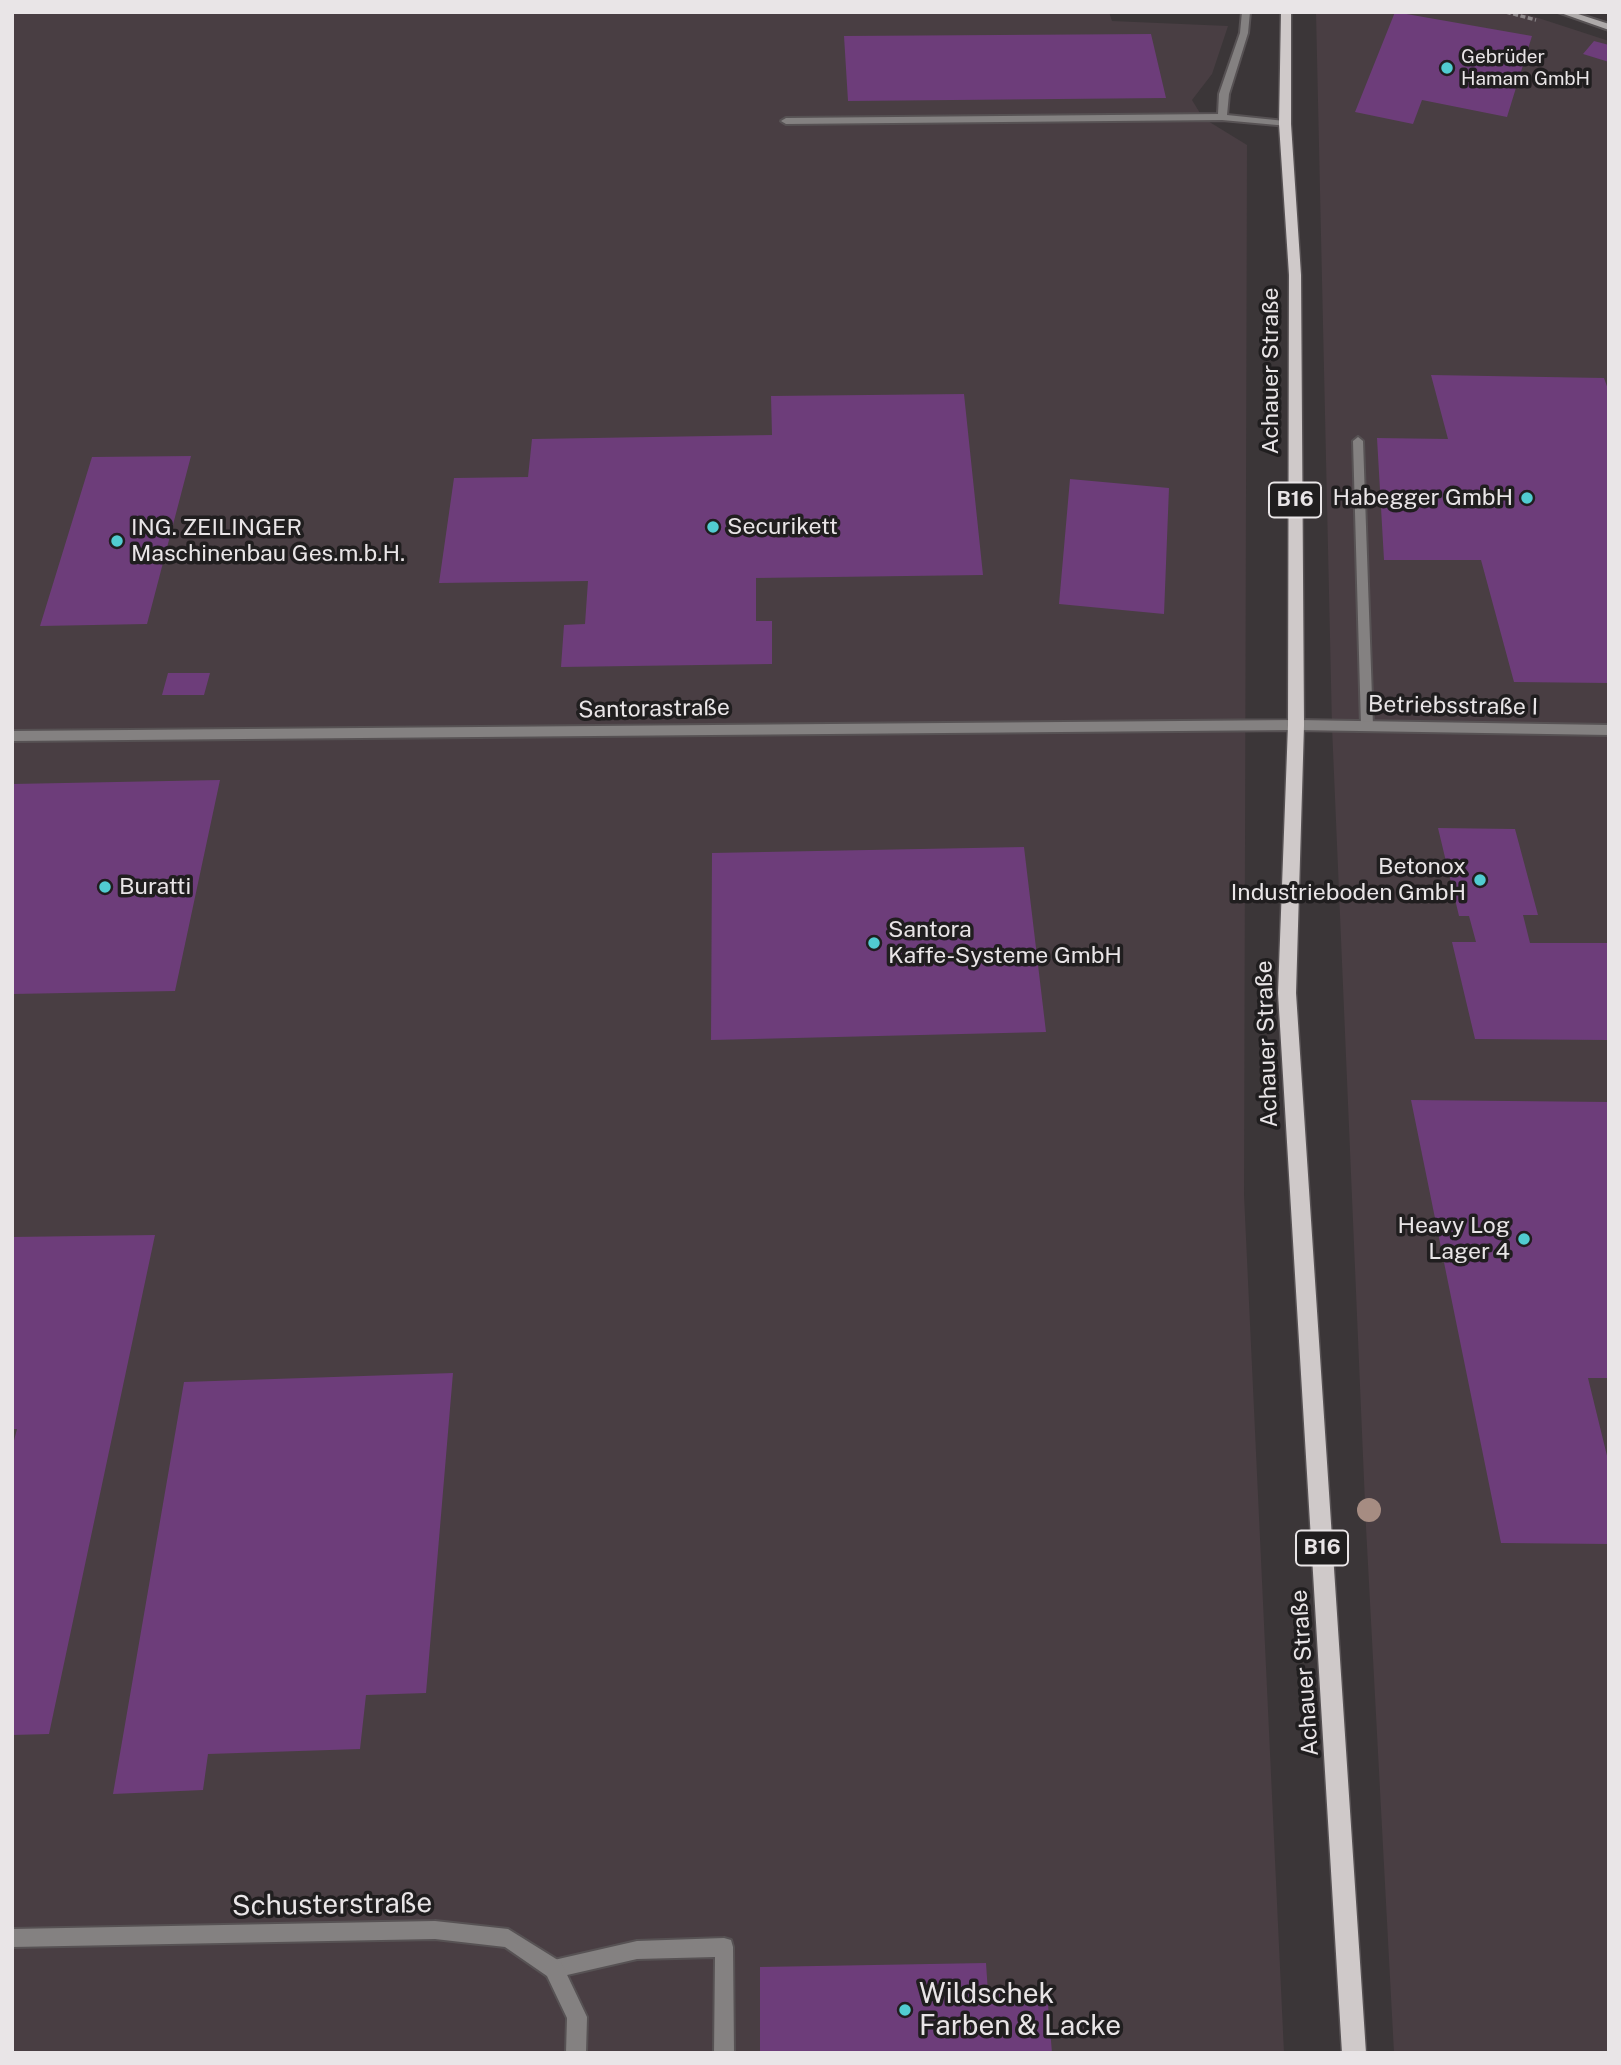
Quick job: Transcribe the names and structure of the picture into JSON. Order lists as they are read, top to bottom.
{
  "streets": {
    "main road": ["Achauer Straße", "B16"],
    "street": ["Betriebsstraße I", "Santorastraße", "Schusterstraße"]
  },
  "crossings": [
    ["Achauer Straße", "Betriebsstraße I"],
    ["Achauer Straße", "Santorastraße"],
    ["Betriebsstraße I", "Santorastraße"]
  ],
  "places": [
    "Gebrüder Hamam GmbH",
    "Habegger GmbH",
    "Securikett",
    "ING. ZEILINGER Maschinenbau Ges.m.b.H.",
    "Betonox Industrieboden GmbH",
    "Buratti",
    "Santora Kaffe-Systeme GmbH",
    "Heavy Log Lager 4",
    "Wildschek Farben & Lacke"
  ]
}
